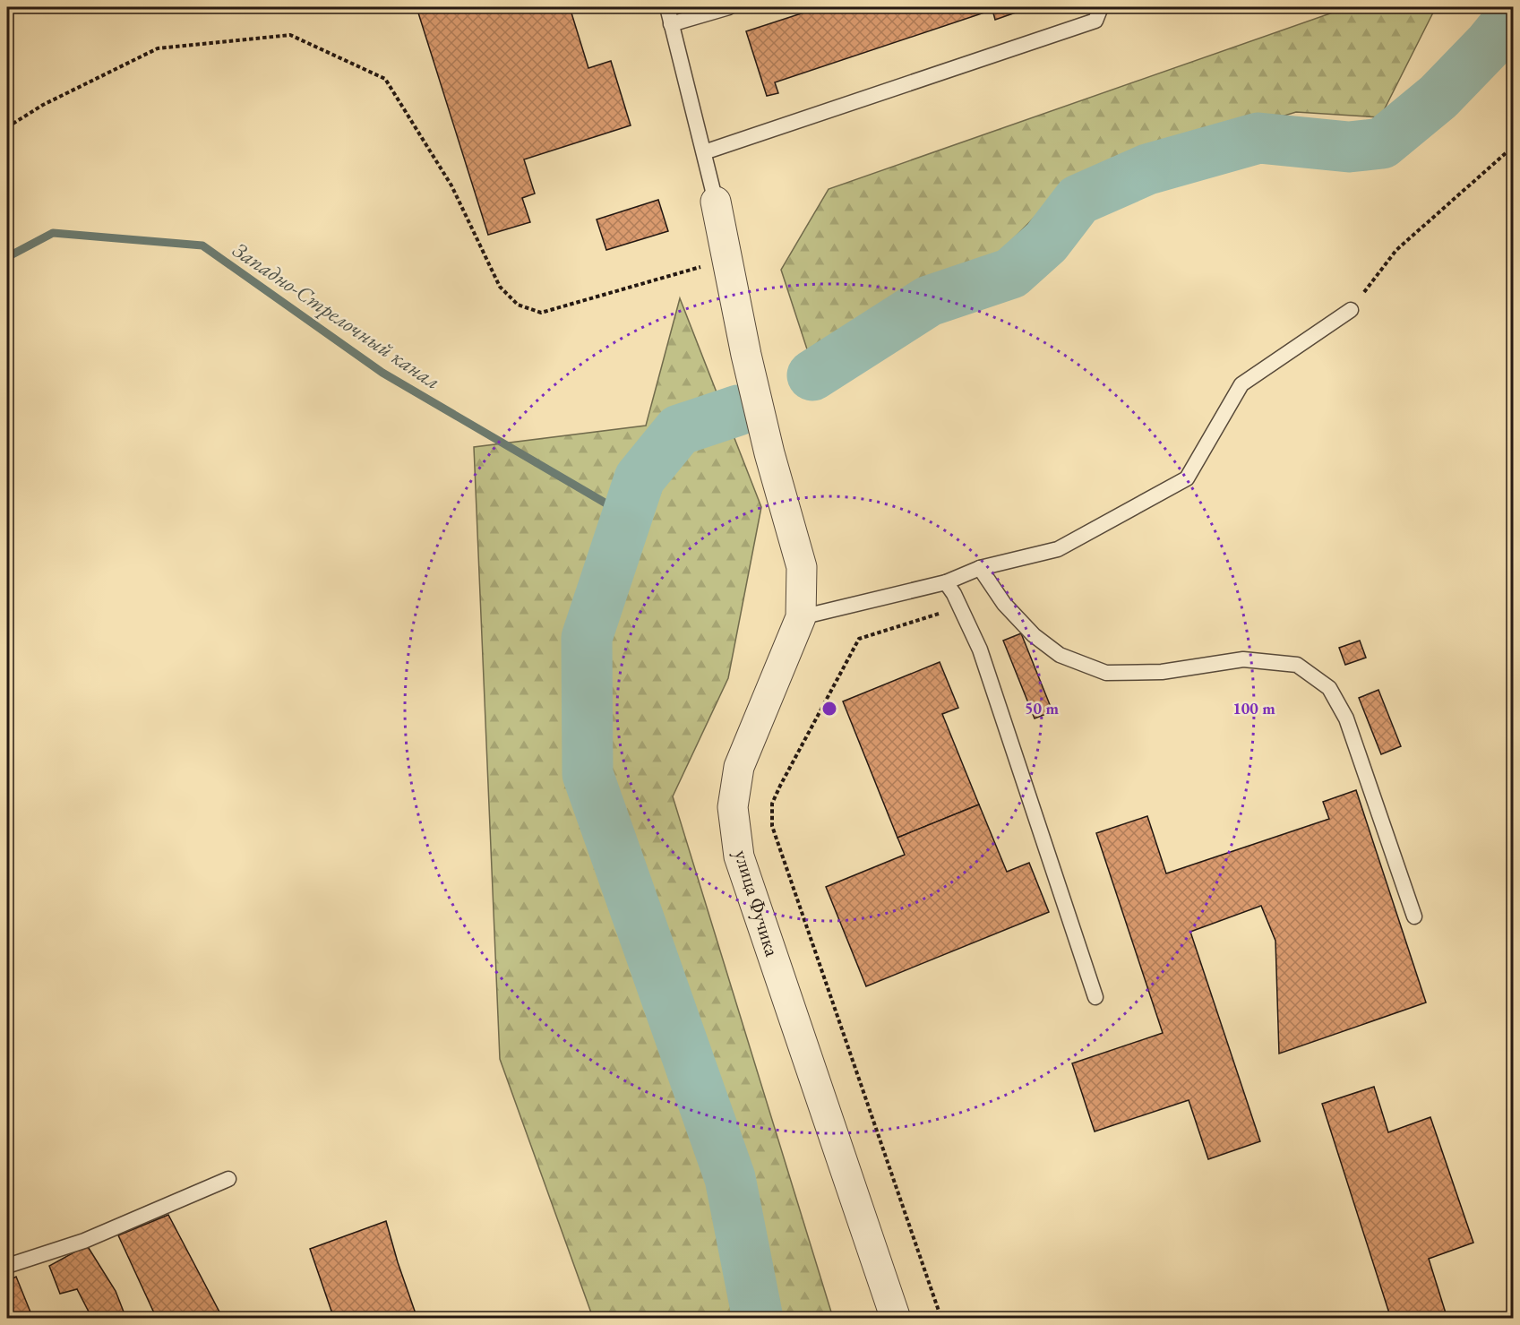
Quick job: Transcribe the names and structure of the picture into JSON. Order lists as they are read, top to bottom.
{
  "streets": {
    "street": ["улица Фучика"]
  },
  "water": ["Западно-Стрелочный канал"],
  "rings": ["50 m", "100 m"]
}
